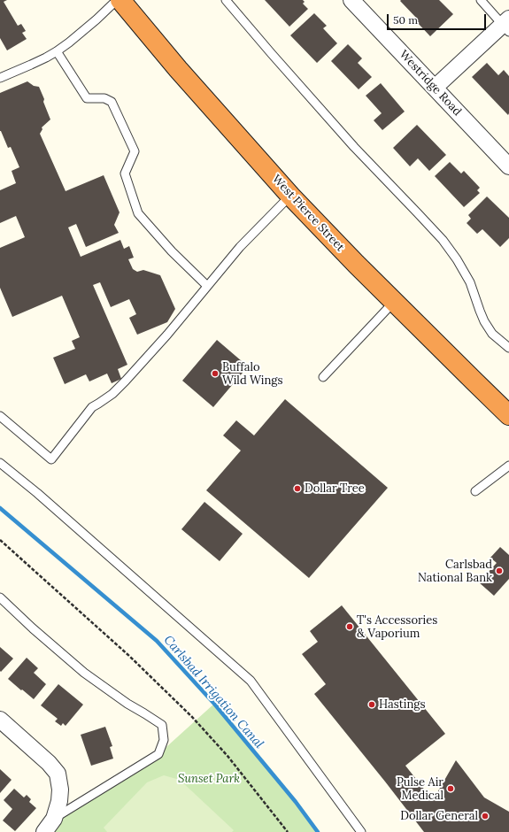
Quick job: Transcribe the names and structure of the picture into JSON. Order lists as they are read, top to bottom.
{
  "streets": {
    "highway": ["West Pierce Street"],
    "street": ["Westridge Road"]
  },
  "water": ["Carlsbad Irrigation Canal"],
  "parks": ["Sunset Park"],
  "places": [
    "Buffalo Wild Wings",
    "Dollar Tree",
    "Carlsbad National Bank",
    "T's Accessories & Vaporium",
    "Hastings",
    "Pulse Air Medical",
    "Dollar General"
  ],
  "scale_bar": "50 m"
}
